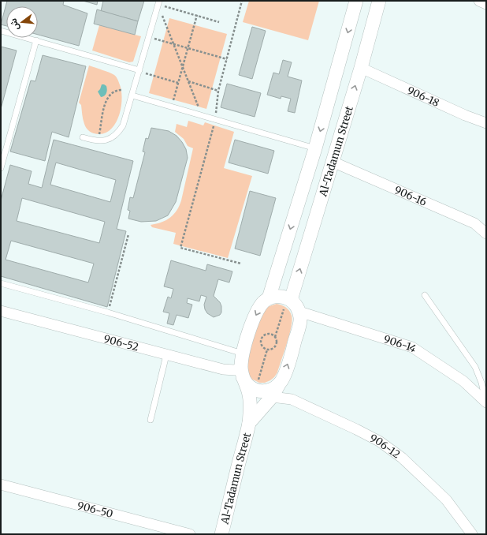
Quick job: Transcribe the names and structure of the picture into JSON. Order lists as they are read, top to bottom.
{
  "streets": {
    "street": [
      "906-18",
      "Al-Tadamun Street",
      "906-16",
      "906-52",
      "906-14",
      "906-12",
      "906-50"
    ]
  },
  "crossings": [
    ["906-18", "Al-Tadamun Street"],
    ["Al-Tadamun Street", "906-16"],
    ["Al-Tadamun Street", "906-52"],
    ["Al-Tadamun Street", "906-14"],
    ["Al-Tadamun Street", "906-12"]
  ],
  "north": "left"
}
